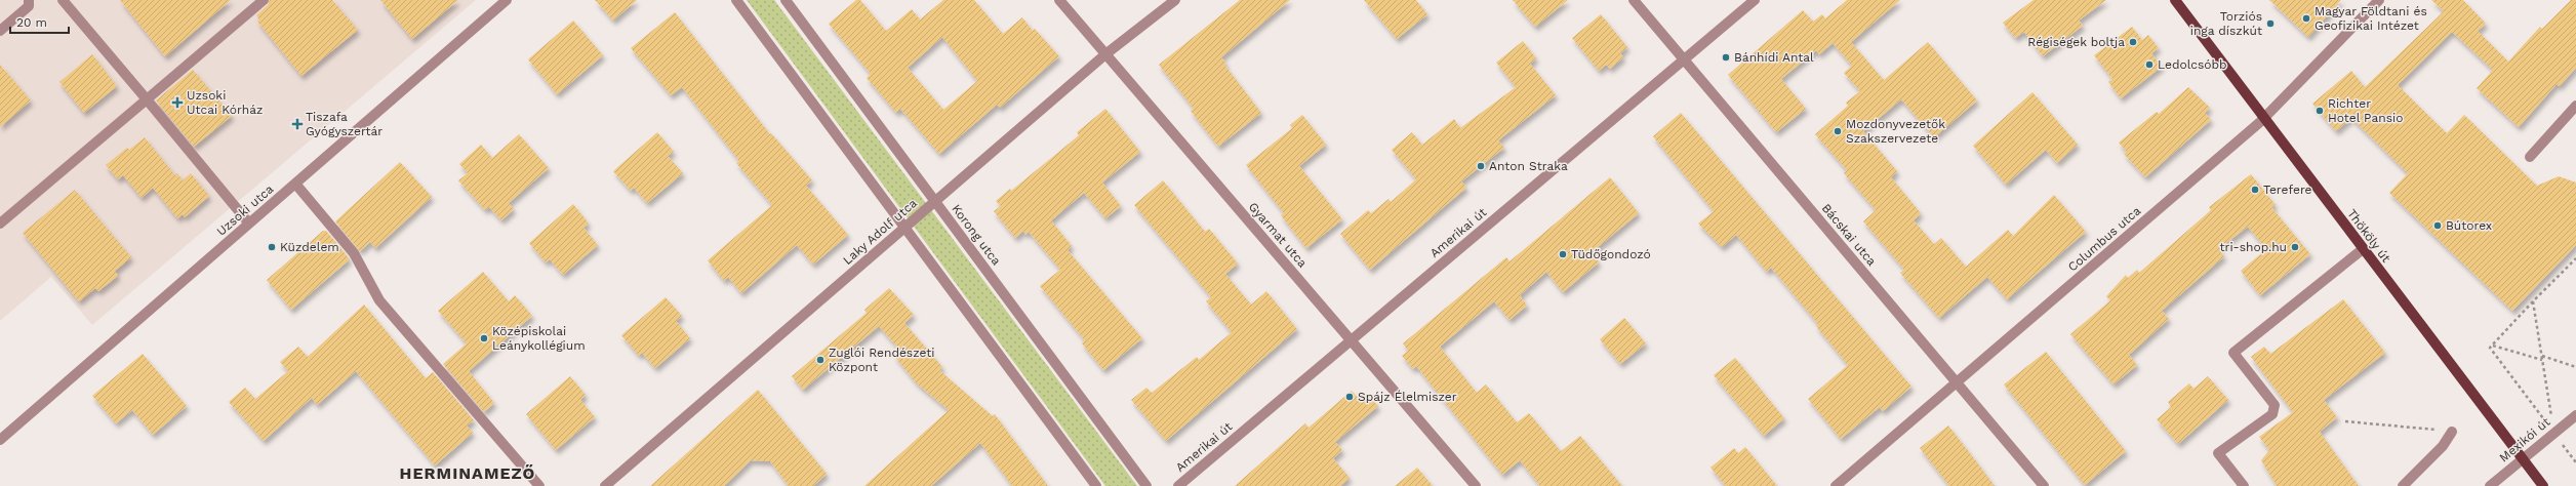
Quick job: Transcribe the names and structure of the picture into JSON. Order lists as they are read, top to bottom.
{
  "streets": {
    "main road": ["Thököly út"],
    "street": [
      "Uzsoki utca",
      "Laky Adolf utca",
      "Amerikai út",
      "Korong utca",
      "Gyarmat utca",
      "Bácskai utca",
      "Columbus utca",
      "Mexikói út"
    ]
  },
  "crossings": [
    ["Laky Adolf utca", "Korong utca"],
    ["Laky Adolf utca", "Gyarmat utca"],
    ["Amerikai út", "Gyarmat utca"],
    ["Amerikai út", "Bácskai utca"],
    ["Bácskai utca", "Columbus utca"],
    ["Thököly út", "Columbus utca"],
    ["Thököly út", "Mexikói út"]
  ],
  "districts": ["HERMINAMEZŐ"],
  "places": {
    "other": [
      "Magyar Földtani és Geofizikai Intézet",
      "Torziós inga díszkút",
      "Régiségek boltja",
      "Bánhídi Antal",
      "Ledolcsóbb",
      "Richter Hotel Pansio",
      "Mozdonyvezetők Szakszervezete",
      "Anton Straka",
      "Terefere",
      "Bútorex",
      "Küzdelem",
      "tri-shop.hu",
      "Tüdőgondozó",
      "Középiskolai Leánykollégium",
      "Zuglói Rendészeti Központ",
      "Spájz Élelmiszer"
    ],
    "health": ["Uzsoki Utcai Kórház", "Tiszafa Gyógyszertár"]
  },
  "scale_bar": "20 m"
}
